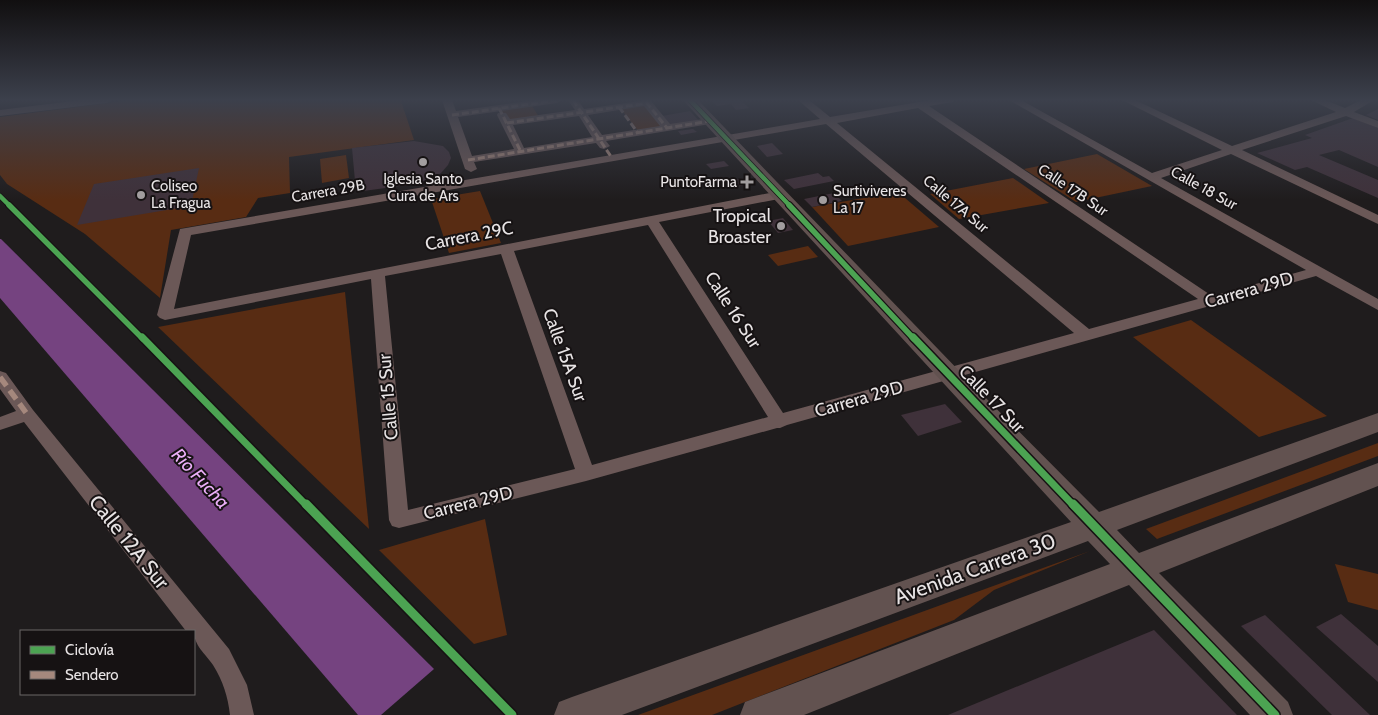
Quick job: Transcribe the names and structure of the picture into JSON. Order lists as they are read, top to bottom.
{
  "streets": {
    "main road": ["Calle 17 Sur", "Avenida Carrera 30"],
    "street": [
      "Calle 18 Sur",
      "Calle 17B Sur",
      "Carrera 29B",
      "Calle 17A Sur",
      "Carrera 29C",
      "Carrera 29D",
      "Calle 16 Sur",
      "Calle 15A Sur",
      "Calle 15 Sur",
      "Calle 12A Sur"
    ]
  },
  "crossings": [
    ["Calle 18 Sur", "Carrera 29D"],
    ["Calle 17B Sur", "Carrera 29D"],
    ["Carrera 29B", "Carrera 29C"],
    ["Carrera 29B", "Calle 17 Sur"],
    ["Calle 17A Sur", "Carrera 29D"],
    ["Carrera 29C", "Calle 16 Sur"],
    ["Carrera 29C", "Calle 15A Sur"],
    ["Carrera 29C", "Calle 15 Sur"],
    ["Carrera 29C", "Calle 17 Sur"],
    ["Carrera 29D", "Calle 16 Sur"],
    ["Carrera 29D", "Calle 15A Sur"],
    ["Carrera 29D", "Calle 15 Sur"],
    ["Carrera 29D", "Calle 17 Sur"],
    ["Calle 17 Sur", "Avenida Carrera 30"]
  ],
  "water": ["Río Fucha"],
  "places": {
    "other": [
      "Iglesia Santo Cura de Ars",
      "Coliseo La Fragua",
      "Surtiviveres La 17",
      "Tropical Broaster"
    ],
    "health": ["PuntoFarma"]
  },
  "legend": ["Ciclovía", "Sendero"]
}
